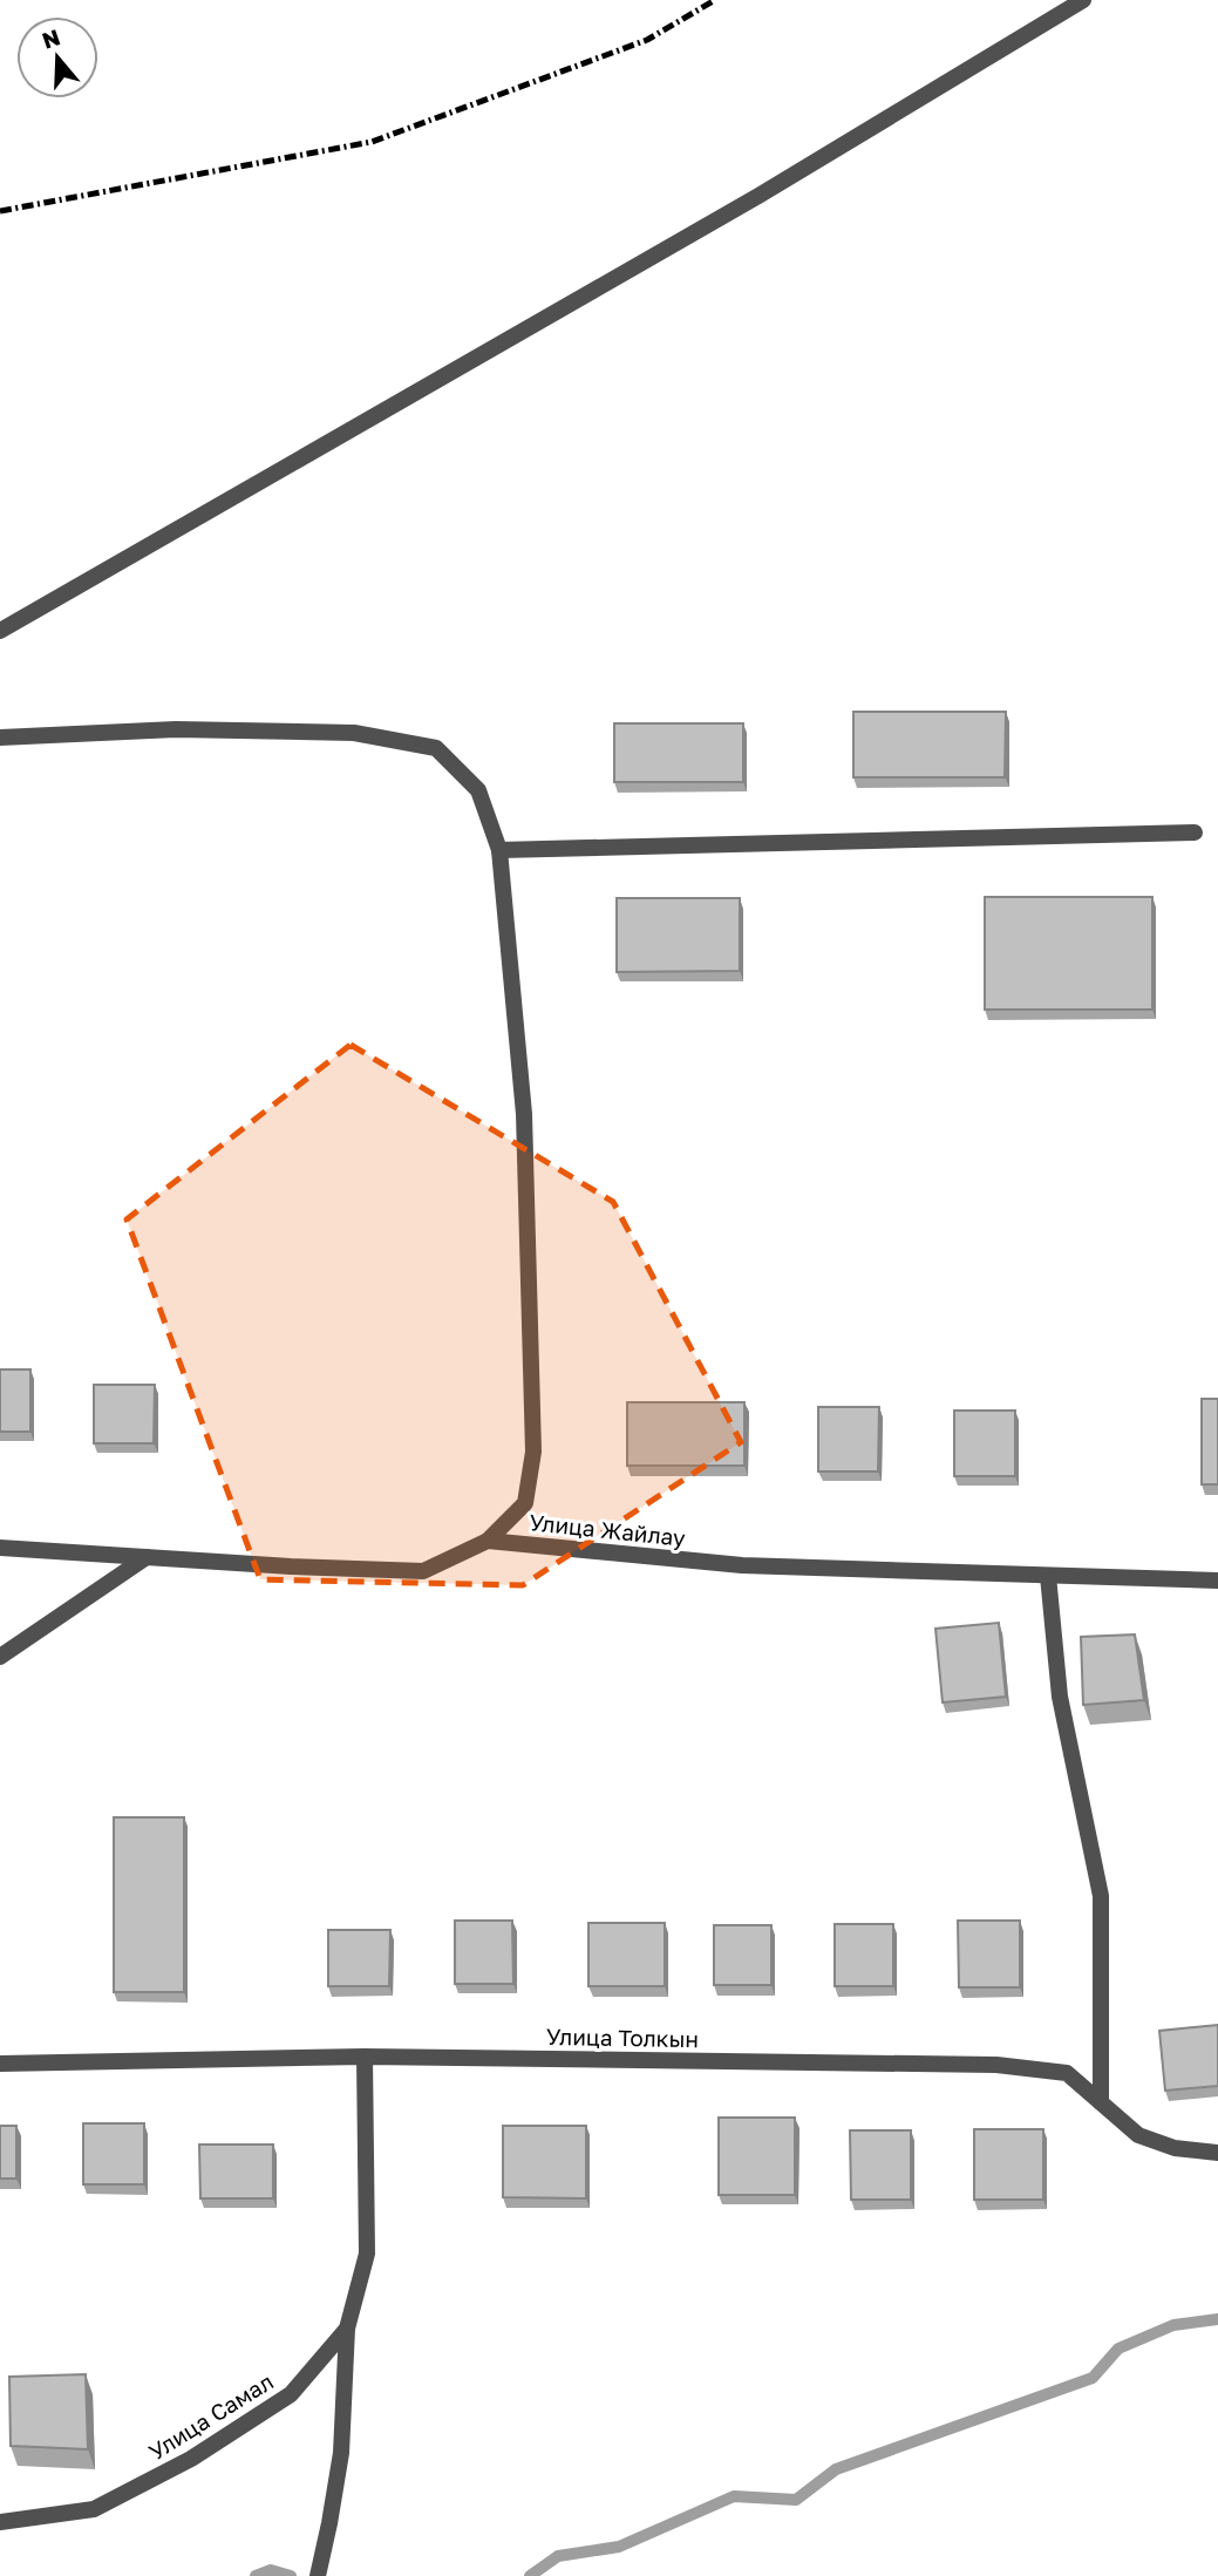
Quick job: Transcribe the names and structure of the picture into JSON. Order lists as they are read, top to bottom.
{
  "streets": {
    "street": ["Улица Жайлау", "Улица Толкын", "Улица Самал"]
  },
  "crossings": [
    ["Улица Толкын", "Улица Самал"]
  ],
  "north": "top"
}
